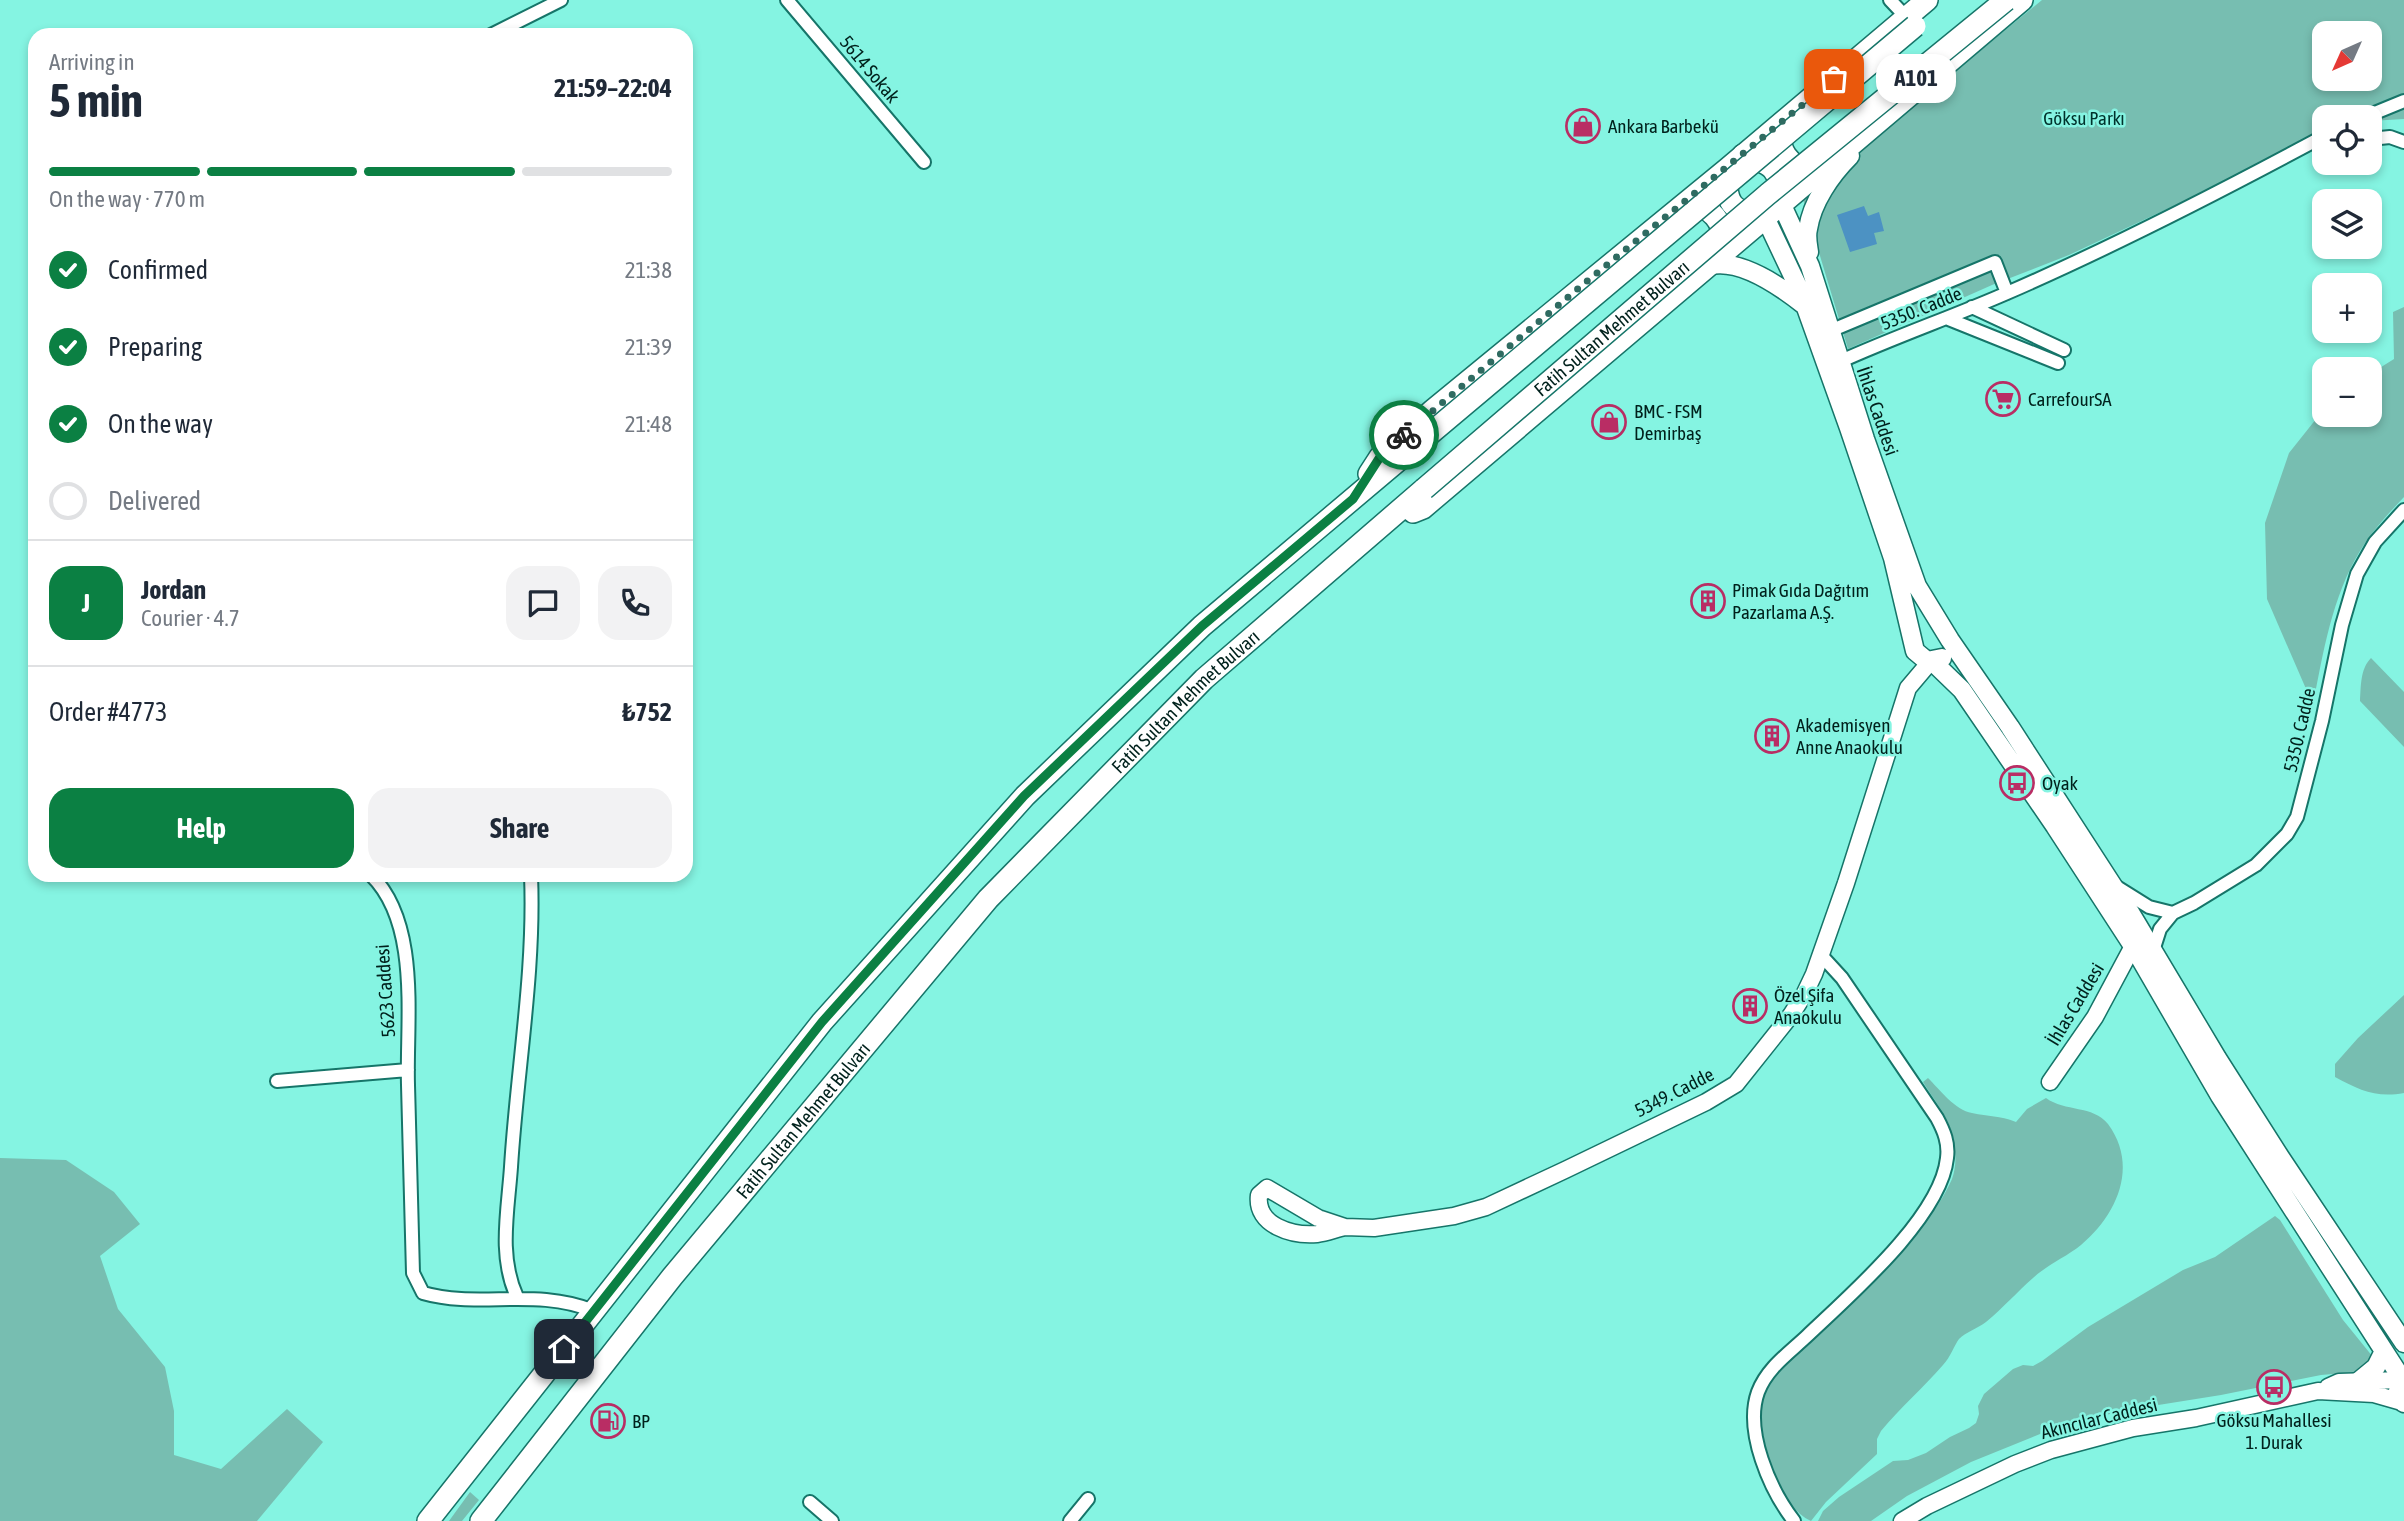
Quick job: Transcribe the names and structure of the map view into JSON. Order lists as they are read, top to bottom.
{
  "streets": {
    "highway": ["Fatih Sultan Mehmet Bulvarı"],
    "main road": ["İhlas Caddesi"],
    "street": [
      "5614 Sokak",
      "5350. Cadde",
      "5623 Caddesi",
      "5349. Cadde",
      "Akıncılar Caddesi"
    ]
  },
  "crossings": [
    ["5350. Cadde", "İhlas Caddesi"],
    ["İhlas Caddesi", "5349. Cadde"]
  ],
  "parks": ["Göksu Parkı"],
  "places": {
    "other": ["A101"],
    "shop": ["Ankara Barbekü", "BMC - FSM Demirbaş"],
    "supermarket": ["CarrefourSA"],
    "building": ["Pimak Gıda Dağıtım Pazarlama A.Ş.", "Akademisyen Anne Anaokulu", "Özel Şifa Anaokulu"],
    "bus stop": ["Oyak", "Göksu Mahallesi 1. Durak"],
    "fuel station": ["BP"]
  },
  "north": "bottom left",
  "page": {
    "map_buttons": ["+", "−"],
    "heading": ["5 min", "Arriving in", "21:59–22:04"],
    "panel": [
      "Jordan",
      "Courier · 4.7",
      "Order #4773",
      "₺752"
    ],
    "bubble": "A101",
    "bar": "On the way · 770 m",
    "list": [
      ["Confirmed", "21:38"],
      ["Preparing", "21:39"],
      ["On the way", "21:48"],
      "Delivered"
    ],
    "round": "J",
    "buttons": ["Help", "Share"]
  }
}
